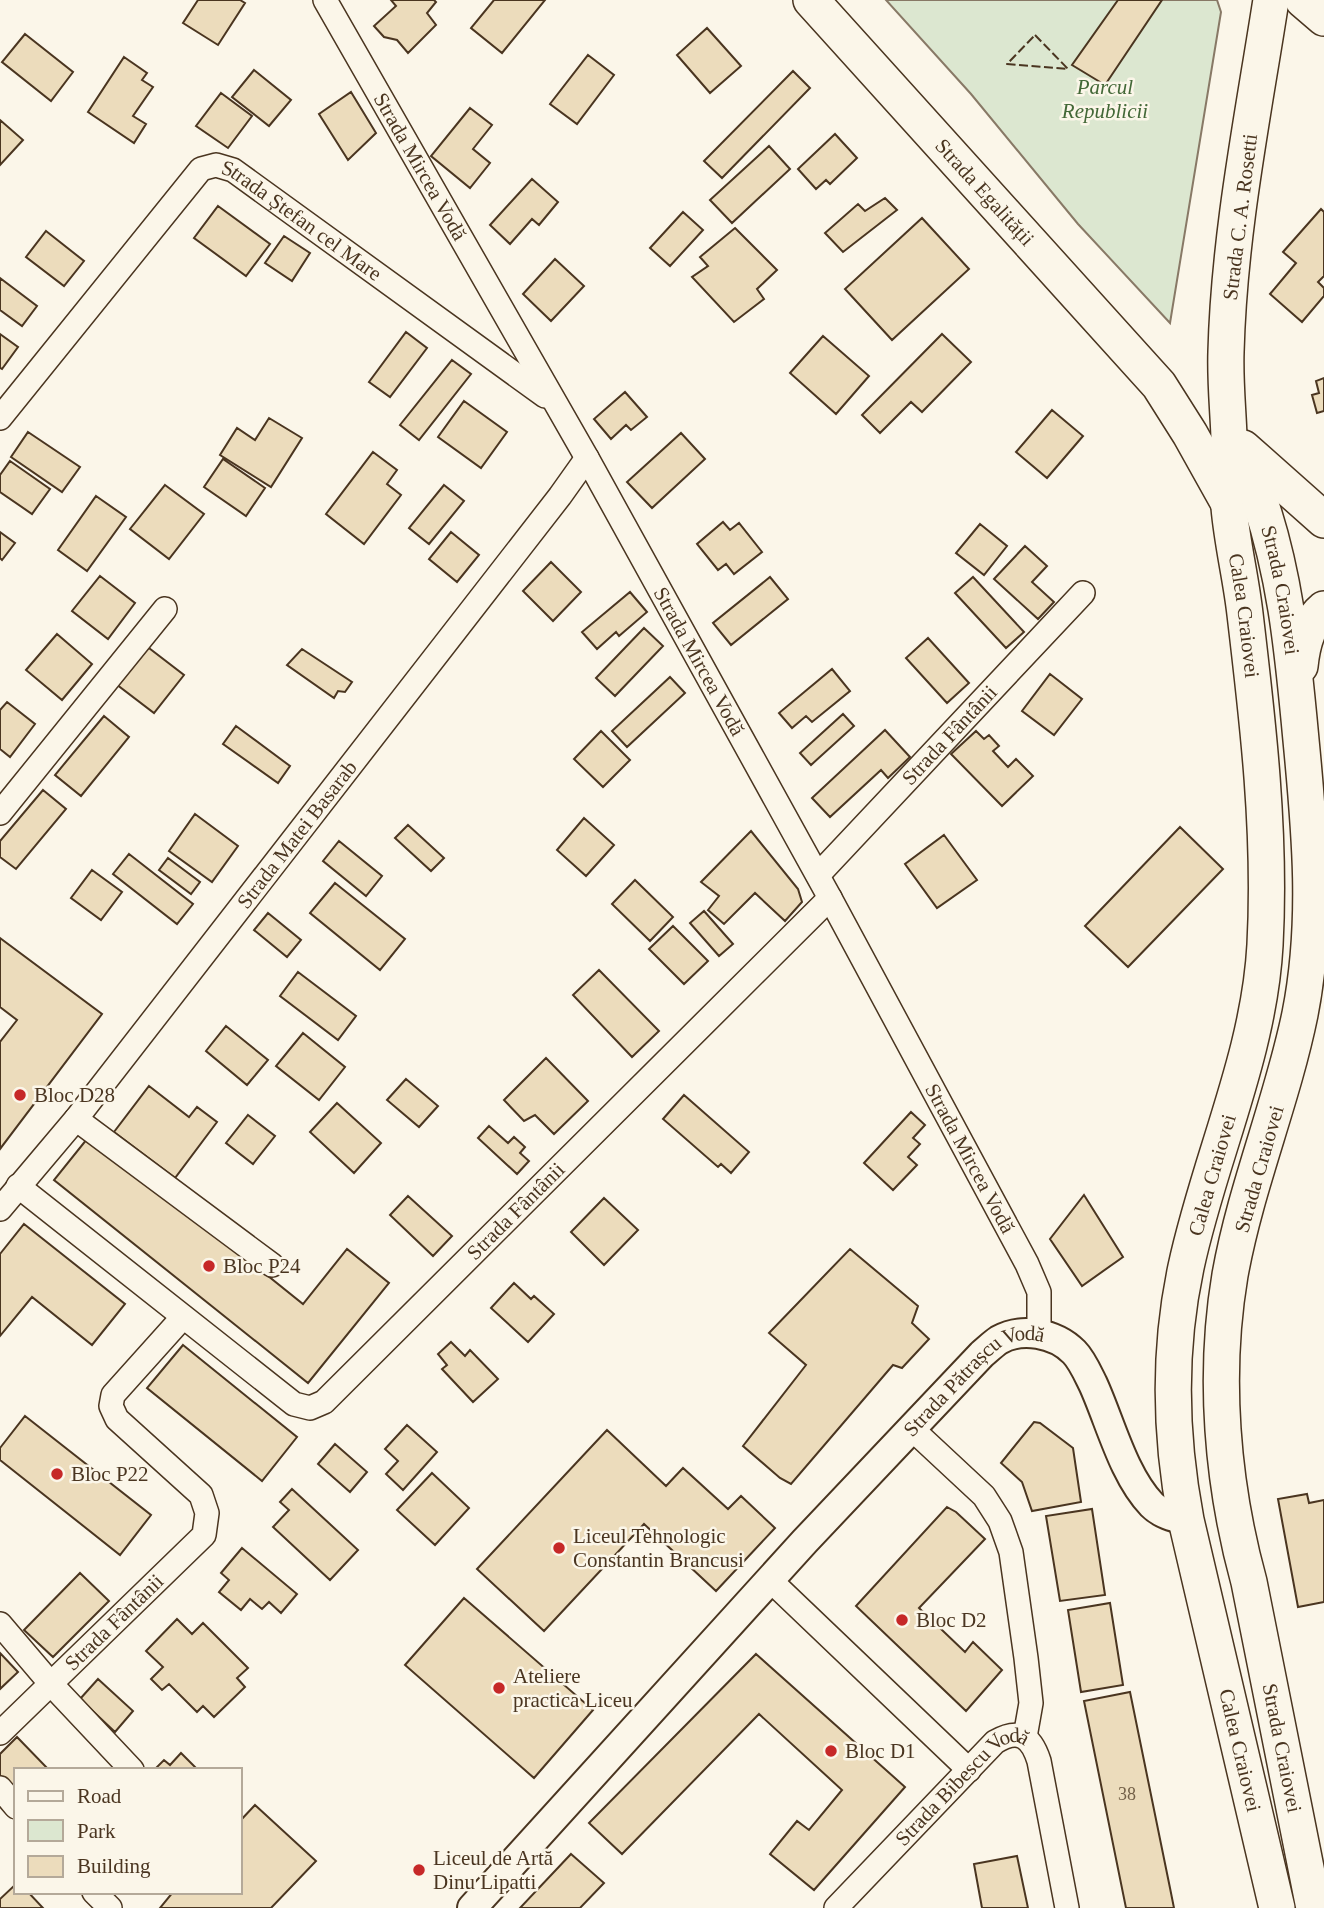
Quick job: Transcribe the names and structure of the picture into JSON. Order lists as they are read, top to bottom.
{
  "streets": {
    "main road": [
      "Strada Egalității",
      "Strada C. A. Rosetti",
      "Strada Craiovei",
      "Calea Craiovei"
    ],
    "street": [
      "Strada Mircea Vodă",
      "Strada Ștefan cel Mare",
      "Strada Fântânii",
      "Strada Matei Basarab",
      "Strada Pătrașcu Vodă",
      "Strada Bibescu Vodă"
    ]
  },
  "crossings": [
    ["Strada Mircea Vodă", "Strada Ștefan cel Mare"],
    ["Strada Mircea Vodă", "Strada Fântânii"],
    ["Strada Mircea Vodă", "Strada Matei Basarab"],
    ["Strada Mircea Vodă", "Strada Pătrașcu Vodă"],
    ["Strada C. A. Rosetti", "Strada Craiovei"],
    ["Strada C. A. Rosetti", "Calea Craiovei"],
    ["Strada Craiovei", "Calea Craiovei"],
    ["Calea Craiovei", "Strada Pătrașcu Vodă"],
    ["Strada Fântânii", "Strada Matei Basarab"]
  ],
  "parks": ["Parcul Republicii"],
  "places": [
    "Bloc D28",
    "Bloc P24",
    "Bloc P22",
    "Liceul Tehnologic Constantin Brancusi",
    "Bloc D2",
    "Ateliere practica Liceu",
    "Bloc D1",
    "Liceul de Artă Dinu Lipatti"
  ],
  "house_numbers": ["38"],
  "legend": ["Road", "Park", "Building"]
}
